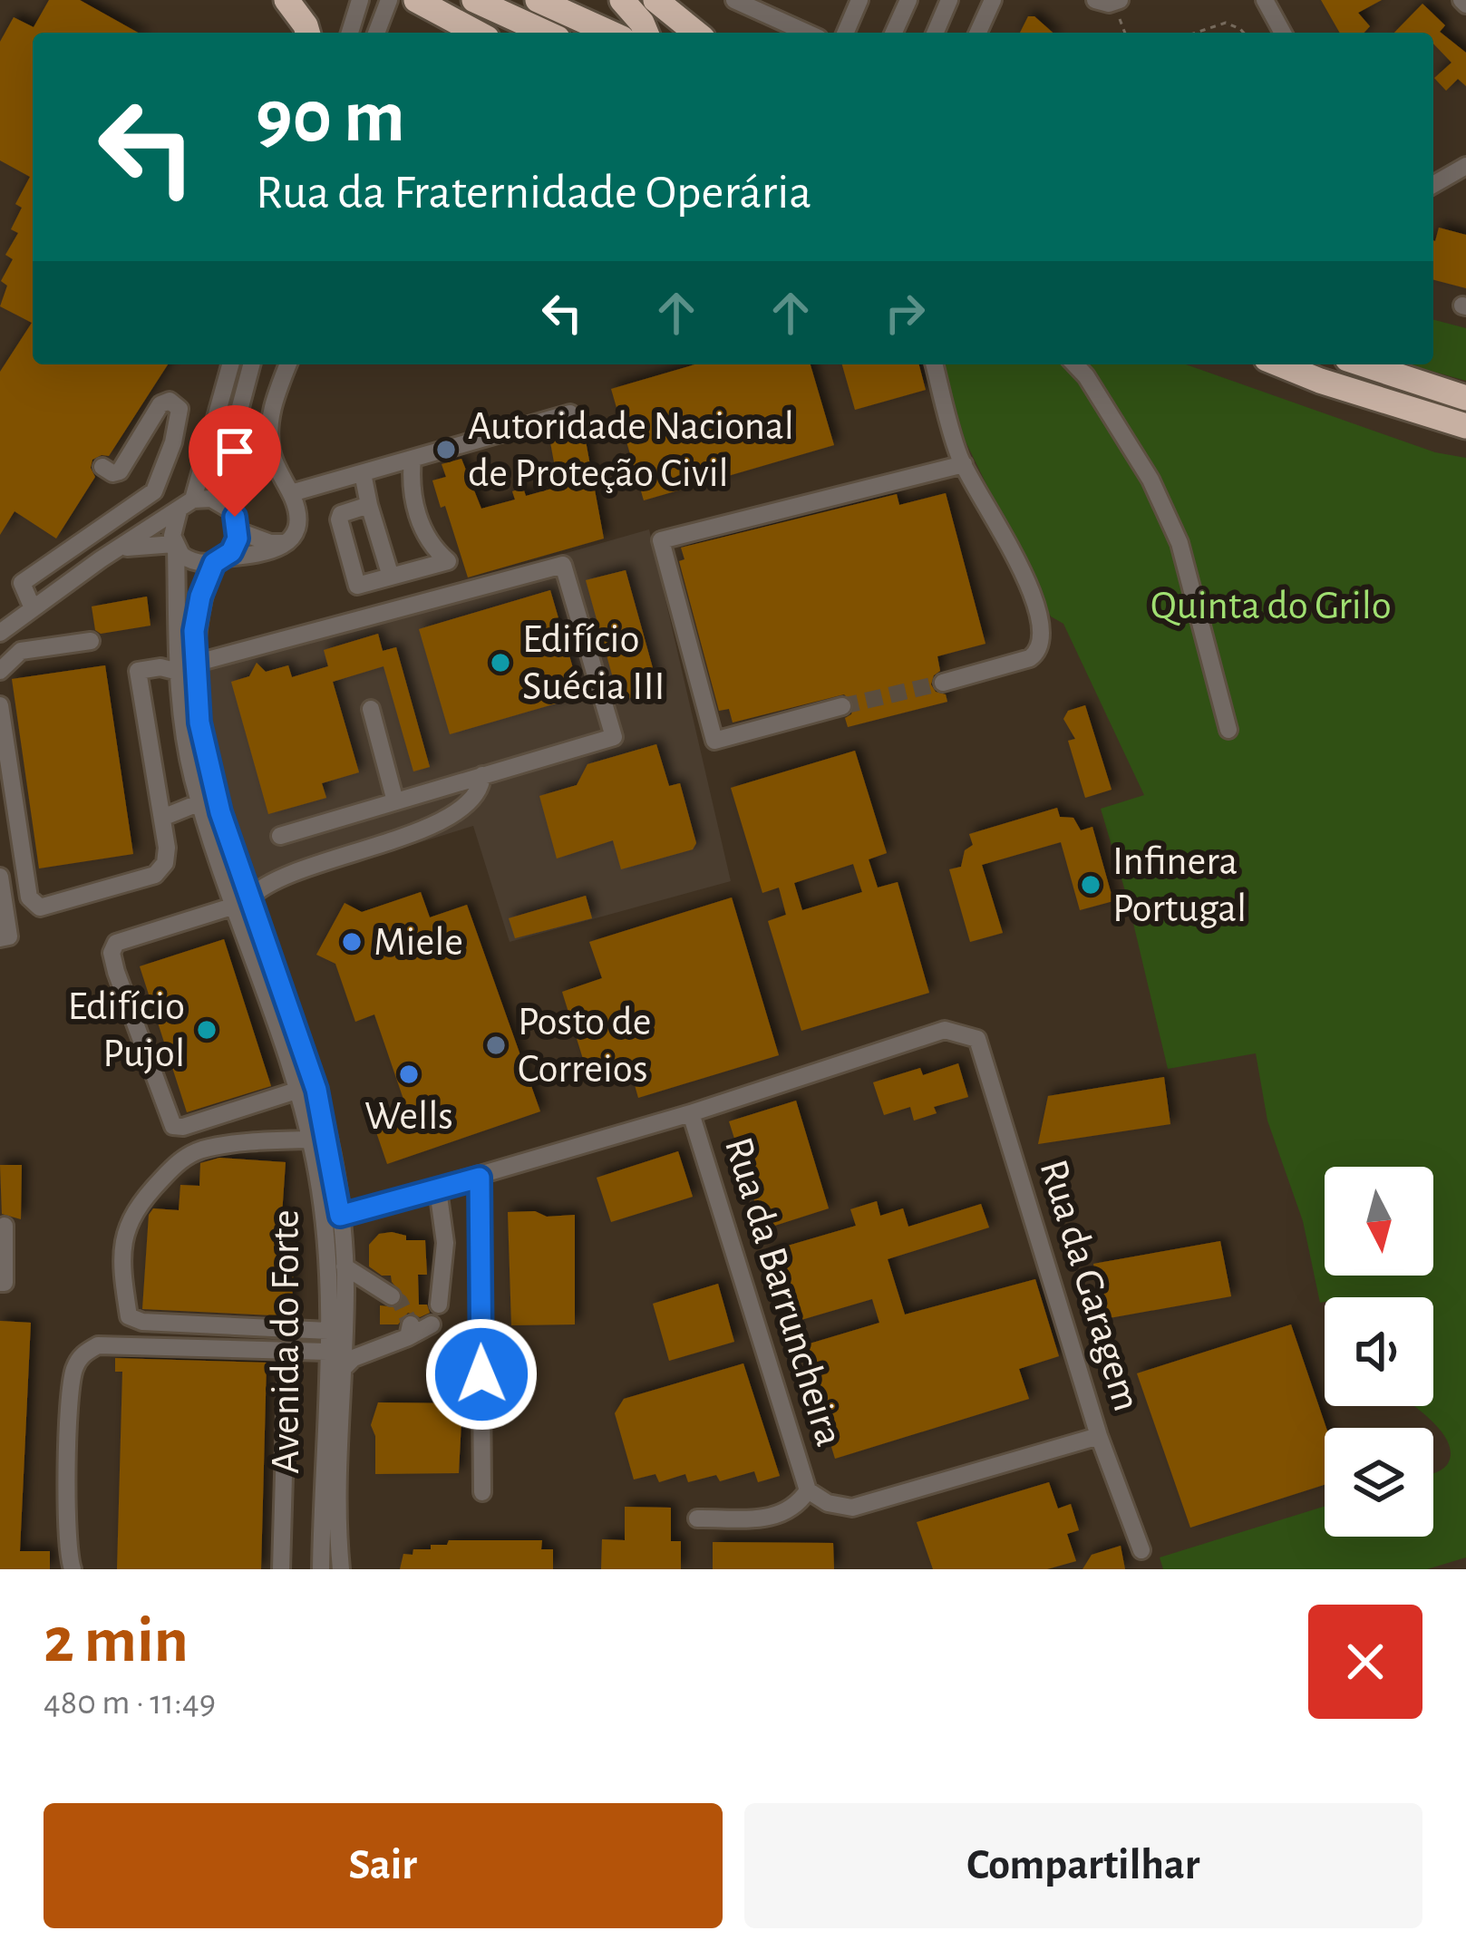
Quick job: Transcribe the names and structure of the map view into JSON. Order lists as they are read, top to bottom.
{
  "streets": {
    "street": ["Rua da Garagem", "Rua da Barruncheira", "Avenida do Forte"]
  },
  "crossings": [
    ["Rua da Garagem", "Rua da Barruncheira"]
  ],
  "parks": ["Quinta do Grilo"],
  "places": [
    "Autoridade Nacional de Proteção Civil",
    "Edifício Suécia III",
    "Infinera Portugal",
    "Miele",
    "Edifício Pujol",
    "Posto de Correios",
    "Wells"
  ],
  "north": "bottom",
  "page": {
    "turn": ["90 m", "Rua da Fraternidade Operária"],
    "heading": ["2 min", "480 m · 11:49"],
    "buttons": ["Sair", "Compartilhar"]
  }
}
